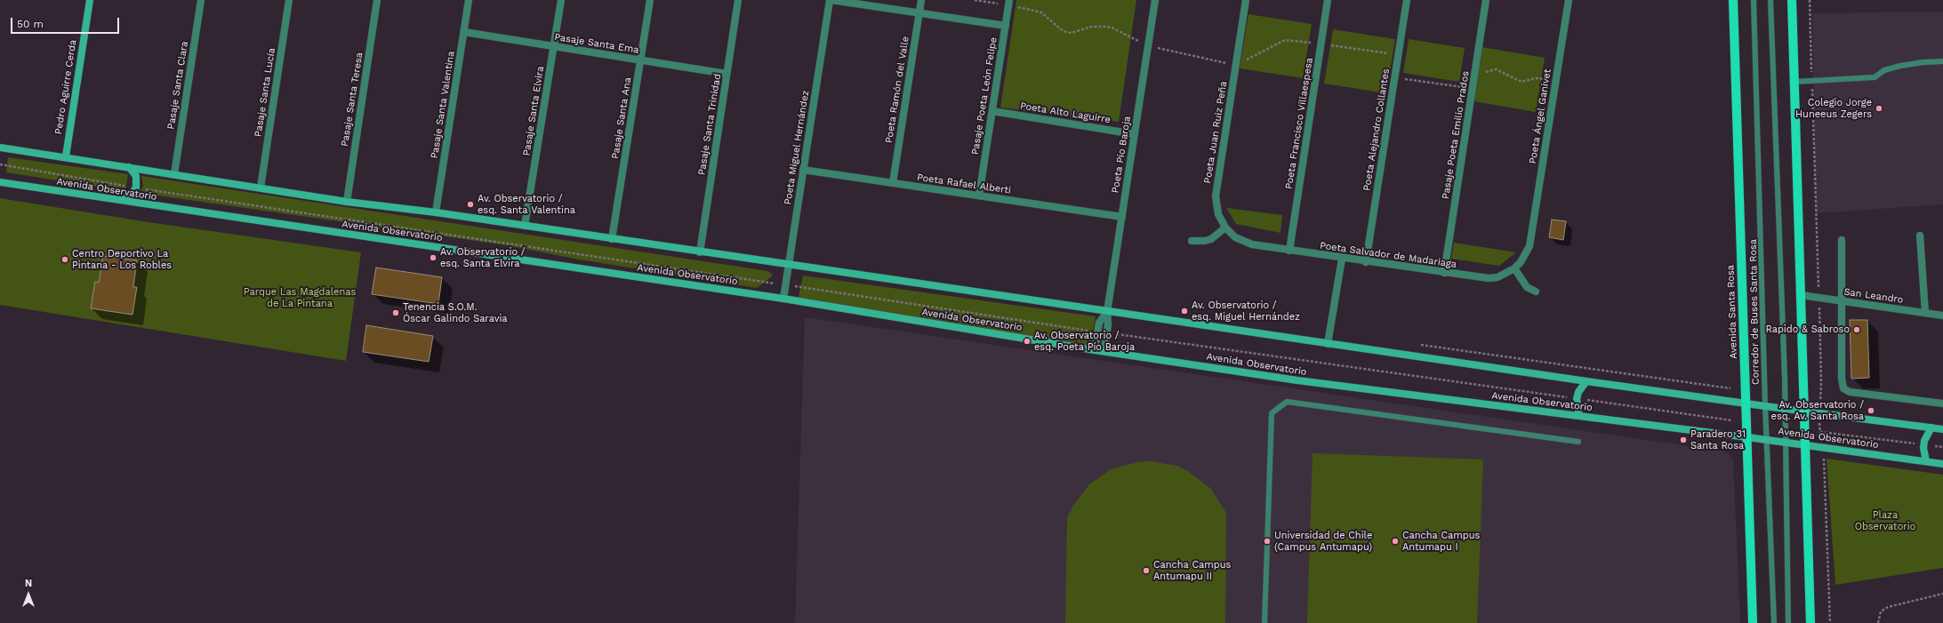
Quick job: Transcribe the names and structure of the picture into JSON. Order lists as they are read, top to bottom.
{
  "streets": {
    "main road": ["Pedro Aguirre Cerda", "Avenida Observatorio", "Avenida Santa Rosa"],
    "street": [
      "Pasaje Santa Ema",
      "Pasaje Santa Clara",
      "Poeta Ramón del Valle",
      "Pasaje Santa Lucía",
      "Pasaje Poeta León Felipe",
      "Pasaje Santa Teresa",
      "Pasaje Santa Valentina",
      "Pasaje Santa Elvira",
      "Poeta Alto Laguirre",
      "Poeta Ángel Ganivet",
      "Pasaje Santa Ana",
      "Poeta Francisco Villaespesa",
      "Pasaje Santa Trinidad",
      "Poeta Alejandro Collantes",
      "Poeta Juan Ruiz Peña",
      "Pasaje Poeta Emilio Prados",
      "Poeta Miguel Hernández",
      "Poeta Pío Baroja",
      "Poeta Rafael Alberti",
      "Poeta Salvador de Madariaga",
      "San Leandro"
    ],
    "lane": ["Corredor de Buses Santa Rosa"]
  },
  "crossings": [
    ["Pasaje Santa Ema", "Pasaje Santa Valentina"],
    ["Pasaje Santa Ema", "Pasaje Santa Elvira"],
    ["Pasaje Santa Ema", "Pasaje Santa Ana"],
    ["Pasaje Santa Ema", "Pasaje Santa Trinidad"],
    ["Poeta Ramón del Valle", "Poeta Rafael Alberti"],
    ["Pasaje Poeta León Felipe", "Poeta Alto Laguirre"],
    ["Pasaje Poeta León Felipe", "Poeta Rafael Alberti"],
    ["Poeta Alto Laguirre", "Poeta Pío Baroja"],
    ["Poeta Ángel Ganivet", "Poeta Salvador de Madariaga"],
    ["Poeta Francisco Villaespesa", "Poeta Salvador de Madariaga"],
    ["Poeta Alejandro Collantes", "Poeta Salvador de Madariaga"],
    ["Poeta Juan Ruiz Peña", "Poeta Salvador de Madariaga"],
    ["Pasaje Poeta Emilio Prados", "Poeta Salvador de Madariaga"],
    ["Poeta Miguel Hernández", "Poeta Rafael Alberti"],
    ["Poeta Miguel Hernández", "Avenida Observatorio"],
    ["Poeta Pío Baroja", "Poeta Rafael Alberti"],
    ["Poeta Pío Baroja", "Avenida Observatorio"],
    ["Avenida Observatorio", "Avenida Santa Rosa"],
    ["Avenida Observatorio", "Corredor de Buses Santa Rosa"]
  ],
  "parks": ["Parque Las Magdalenas de La Pintana", "Plaza Observatorio"],
  "places": [
    "Colegio Jorge Huneeus Zegers",
    "Av. Observatorio / esq. Santa Valentina",
    "Av. Observatorio / esq. Santa Elvira",
    "Centro Deportivo La Pintana - Los Robles",
    "Av. Observatorio / esq. Miguel Hernández",
    "Tenencia S.O.M. Óscar Galindo Saravia",
    "Rapido & Sabroso",
    "Av. Observatorio / esq. Poeta Pío Baroja",
    "Av. Observatorio / esq. Av. Santa Rosa",
    "Paradero 31 Santa Rosa",
    "Universidad de Chile (Campus Antumapu)",
    "Cancha Campus Antumapu I",
    "Cancha Campus Antumapu II"
  ],
  "scale_bar": "50 m",
  "north": "top"
}
